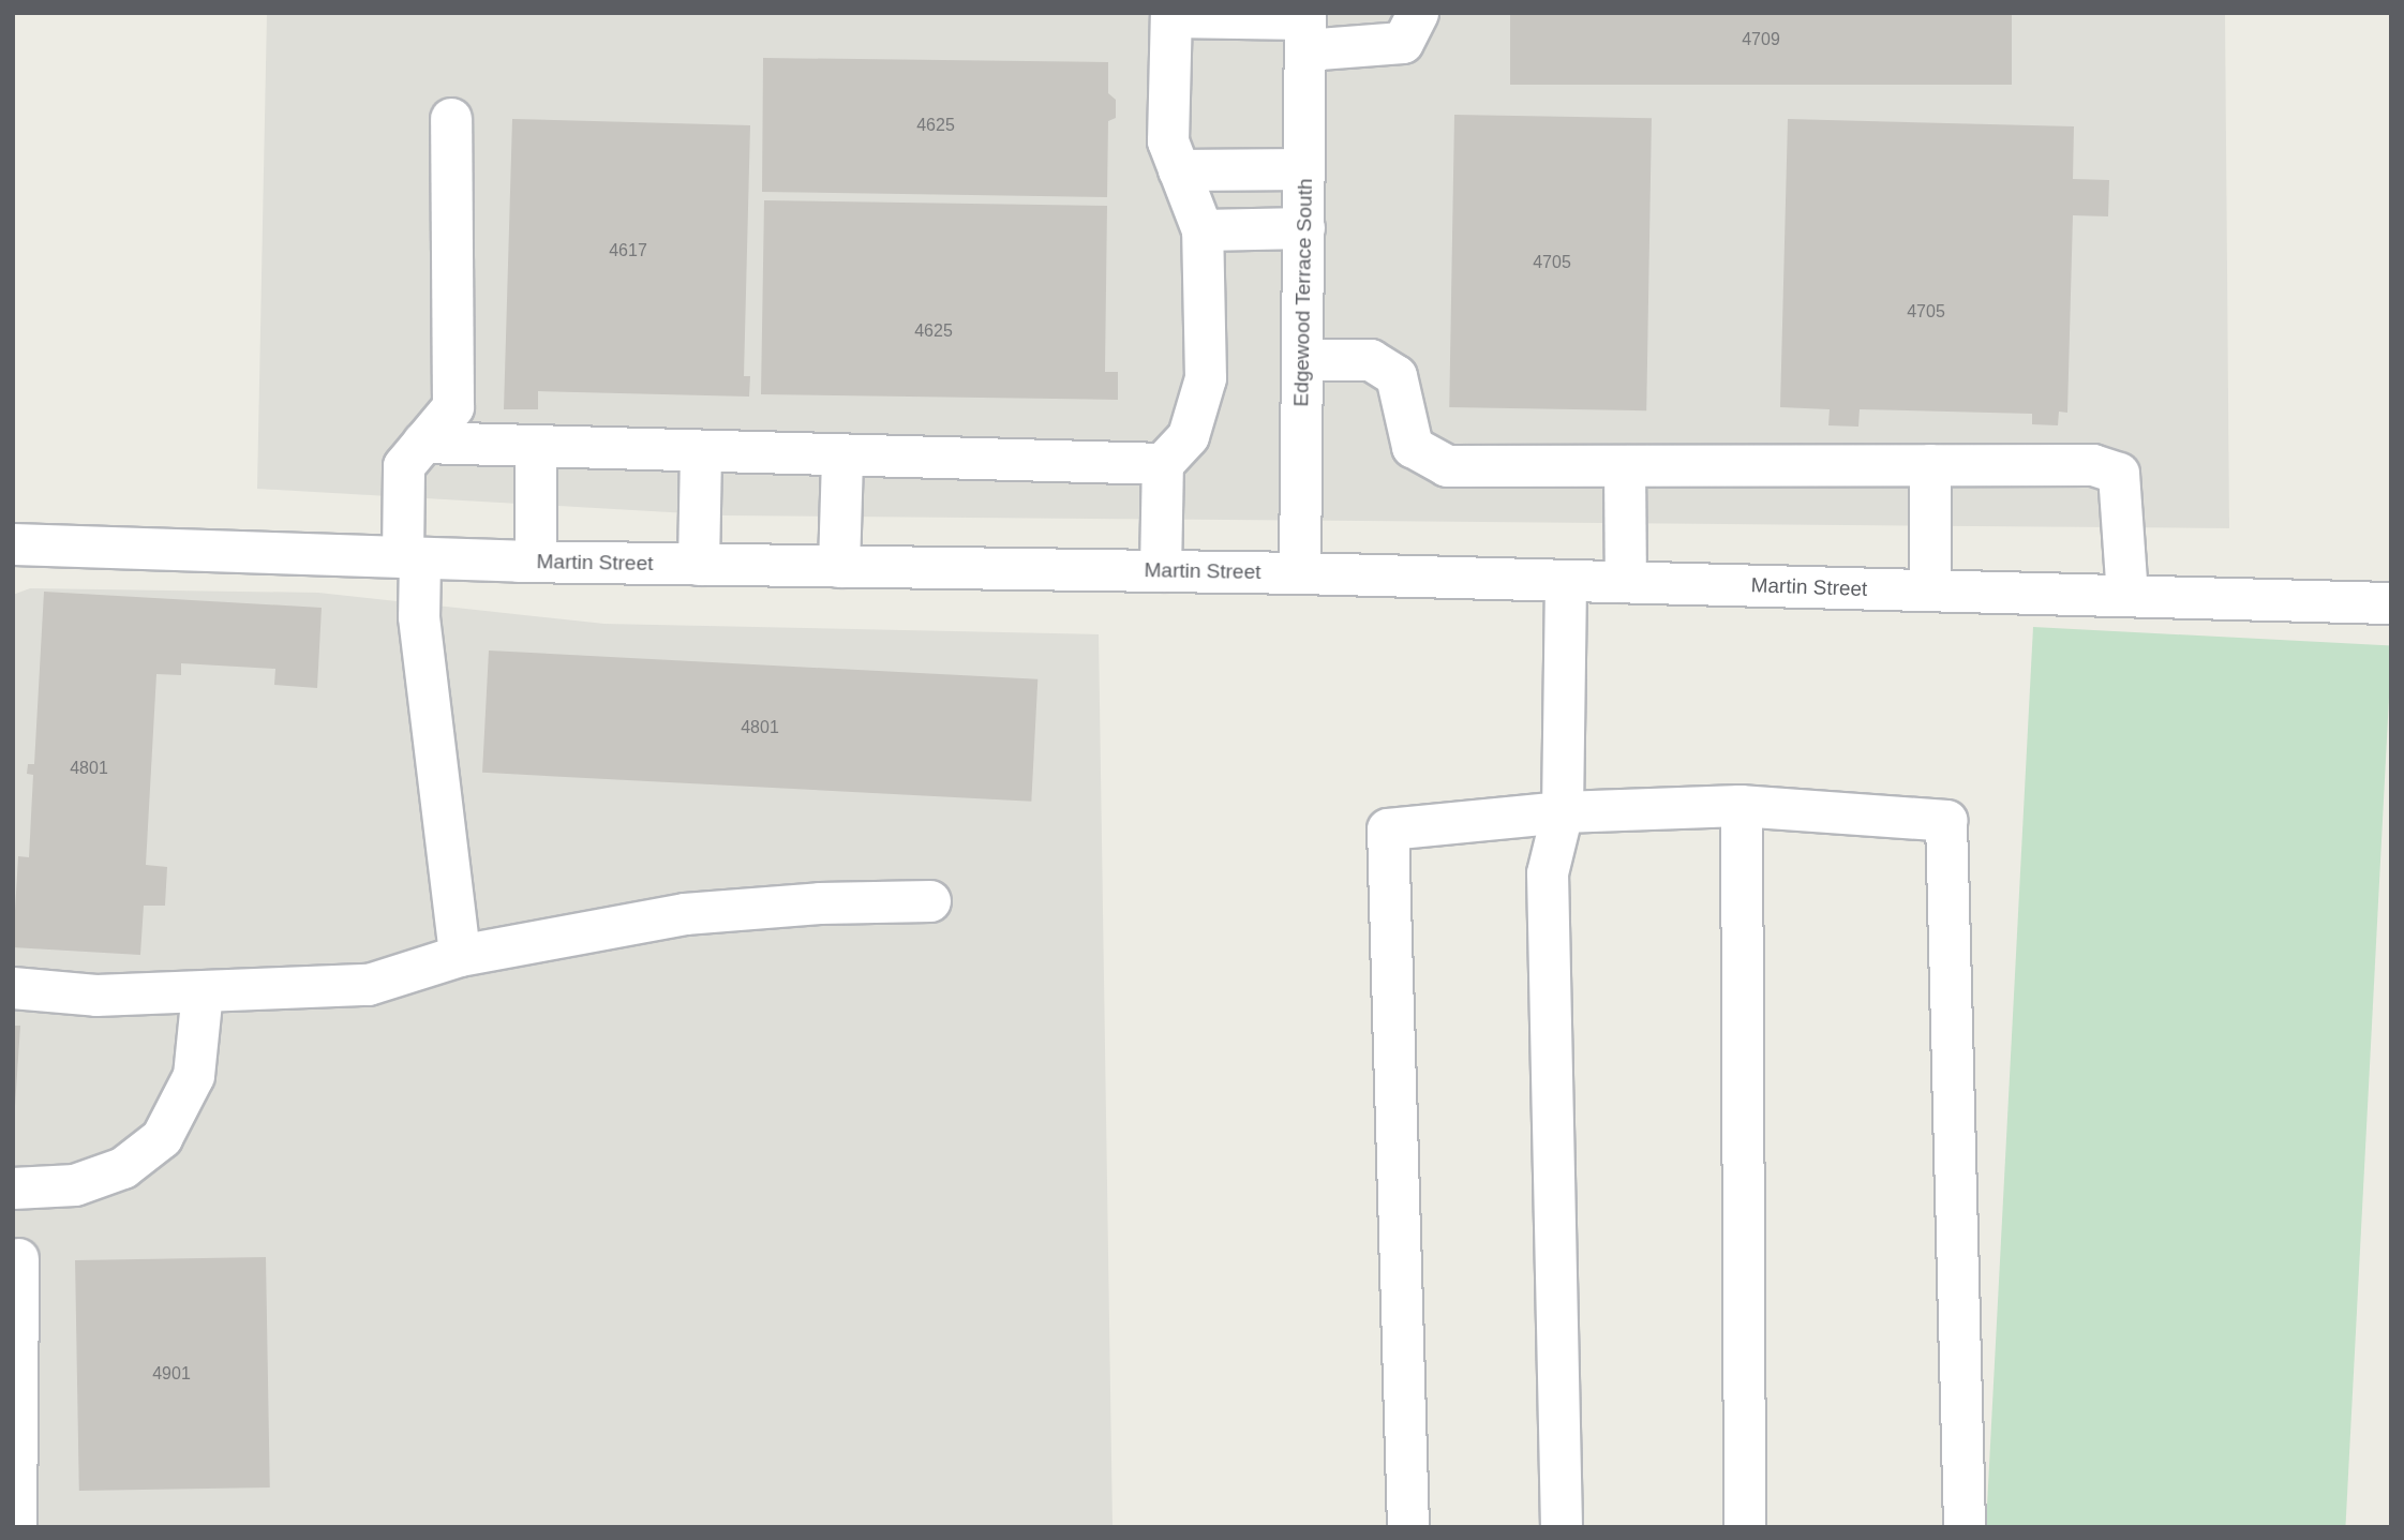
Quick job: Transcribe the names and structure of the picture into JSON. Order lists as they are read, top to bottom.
{
  "streets": {
    "street": ["Edgewood Terrace South", "Martin Street"]
  },
  "crossings": [
    ["Edgewood Terrace South", "Martin Street"]
  ],
  "house_numbers": [
    "4709",
    "4625",
    "4617",
    "4705",
    "4705",
    "4625",
    "4801",
    "4801",
    "4901"
  ]
}
